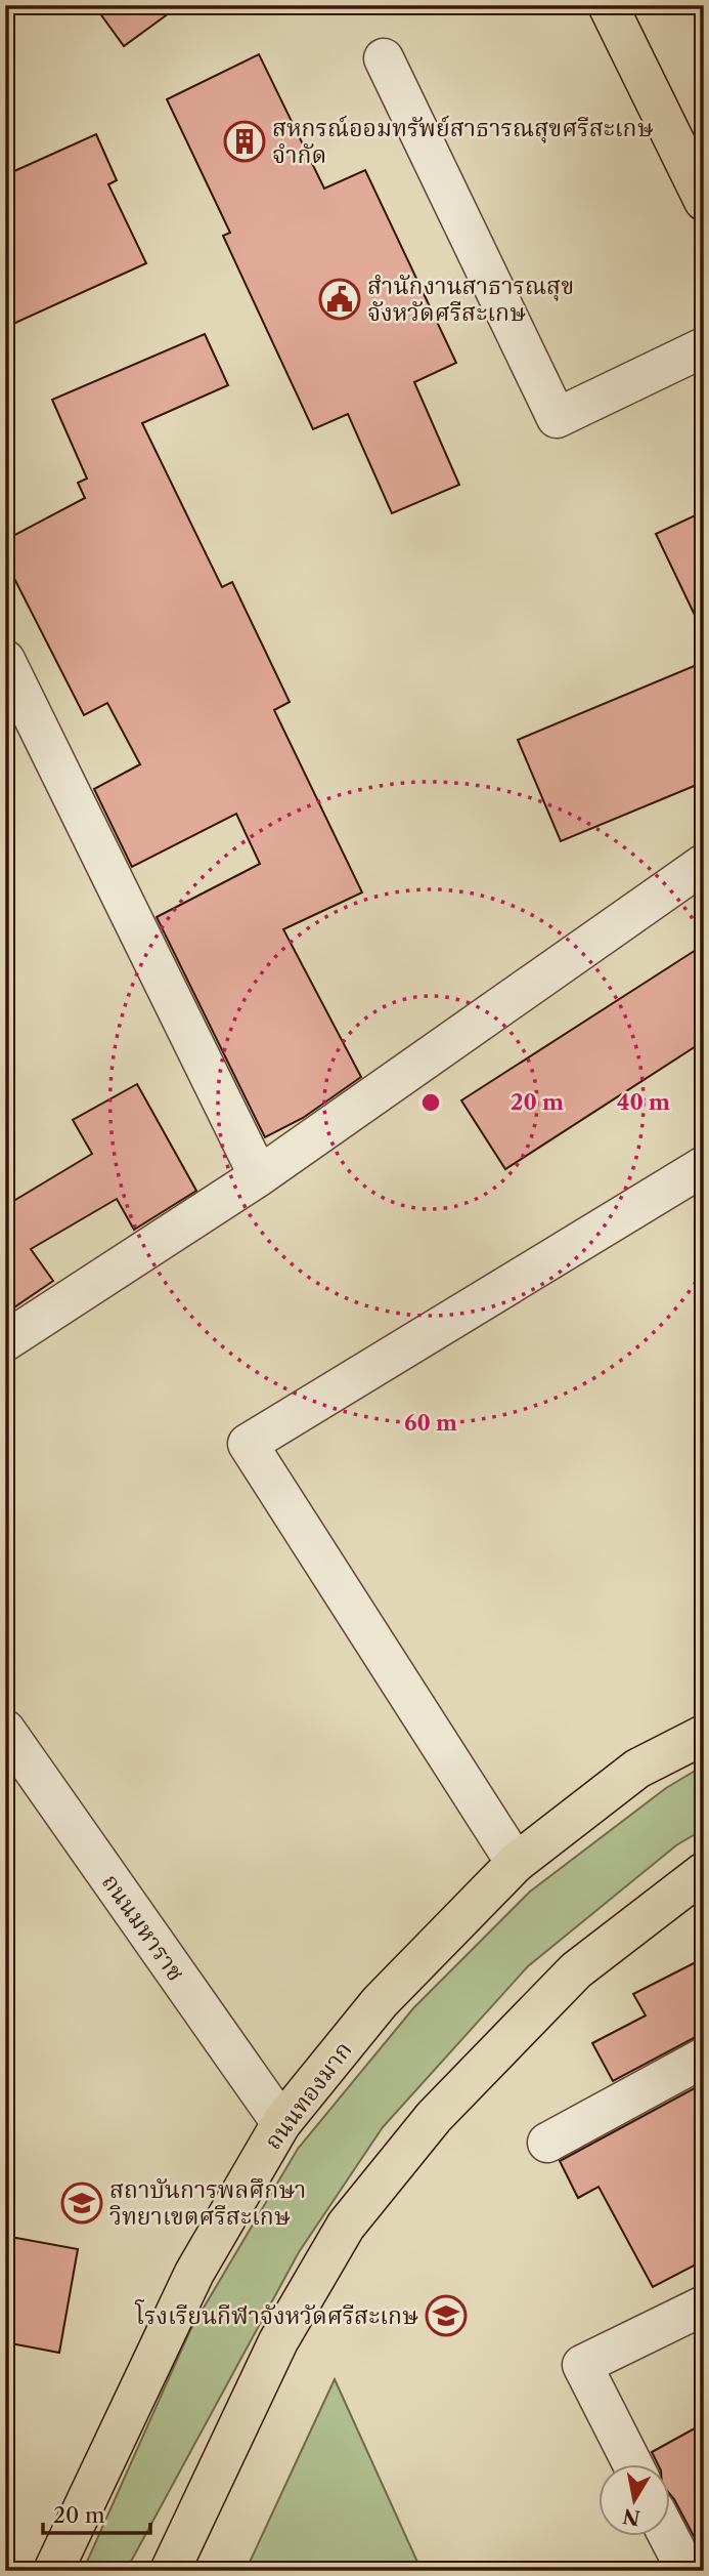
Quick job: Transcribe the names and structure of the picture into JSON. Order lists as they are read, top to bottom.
{
  "streets": {
    "main road": ["ถนนทองมาก"],
    "street": ["ถนนมหาราช"]
  },
  "crossings": [
    ["ถนนมหาราช", "ถนนทองมาก"]
  ],
  "places": {
    "building": ["สหกรณ์ออมทรัพย์สาธารณสุขศรีสะเกษ จำกัด"],
    "public building": ["สำนักงานสาธารณสุข จังหวัดศรีสะเกษ"],
    "school or university": ["สถาบันการพลศึกษา วิทยาเขตศรีสะเกษ", "โรงเรียนกีฬาจังหวัดศรีสะเกษ"]
  },
  "scale_bar": "20 m",
  "north": "bottom",
  "rings": ["20 m", "40 m", "60 m"]
}
